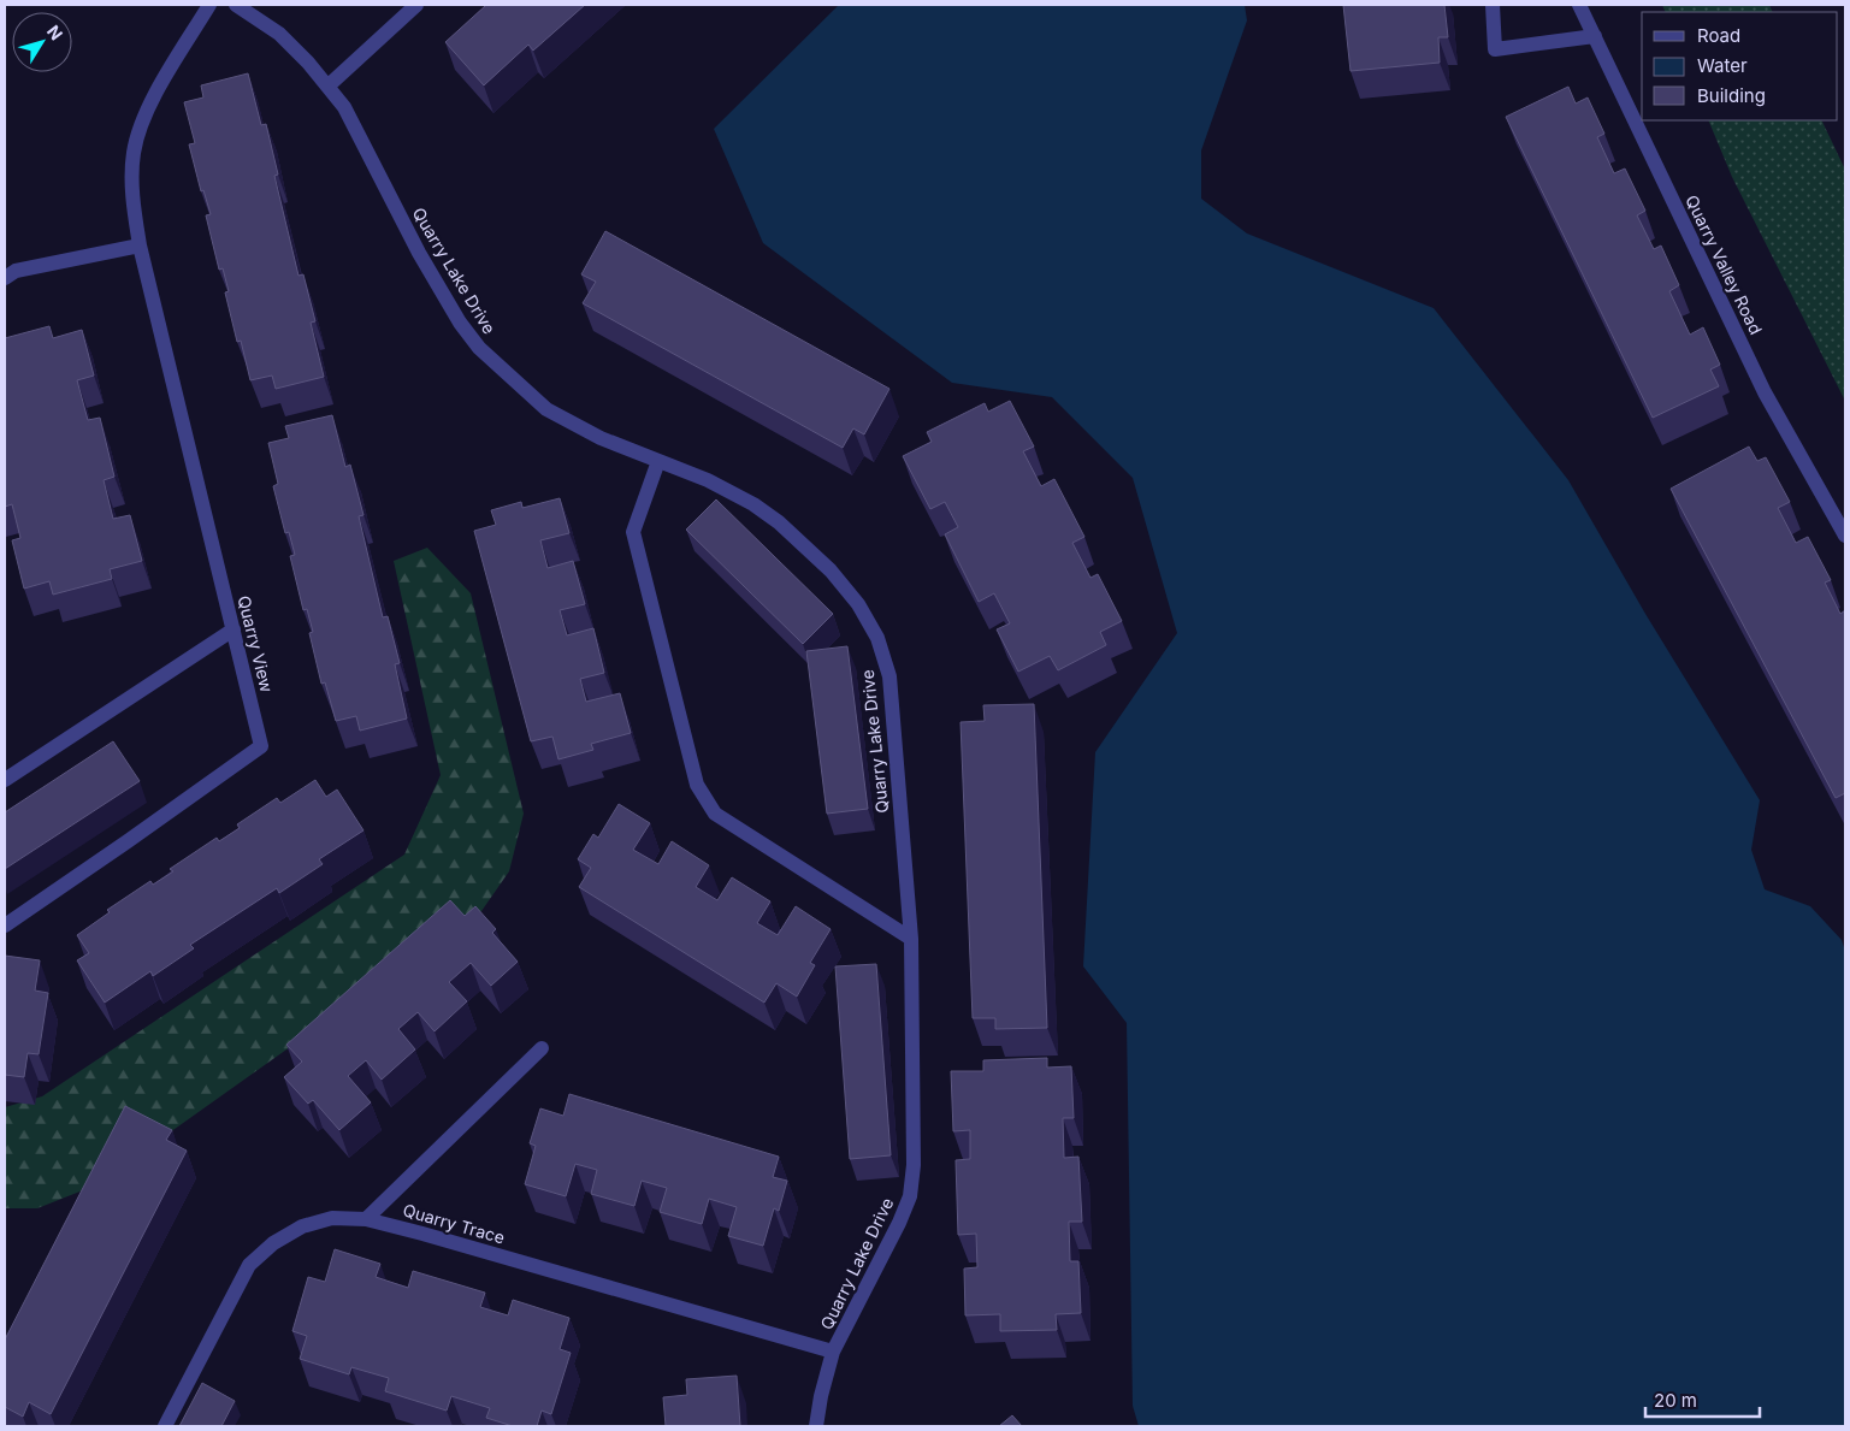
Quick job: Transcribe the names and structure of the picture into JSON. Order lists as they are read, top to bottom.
{
  "streets": {
    "street": [
      "Quarry Valley Road",
      "Quarry Lake Drive",
      "Quarry View",
      "Quarry Trace"
    ]
  },
  "crossings": [
    ["Quarry Lake Drive", "Quarry Trace"]
  ],
  "legend": ["Road", "Water", "Building"],
  "scale_bar": "20 m",
  "north": "top right"
}
